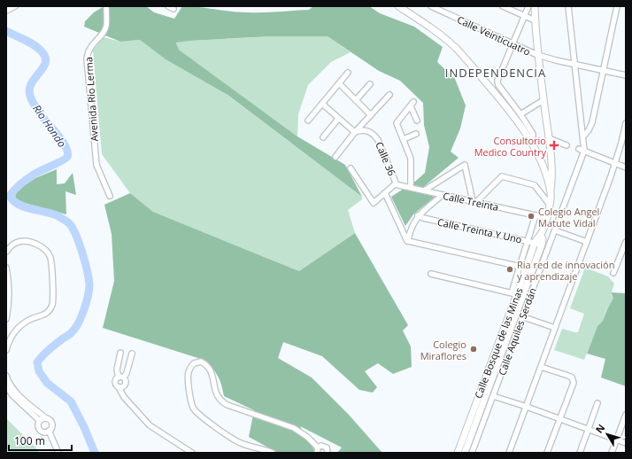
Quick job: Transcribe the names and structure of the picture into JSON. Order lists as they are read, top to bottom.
{
  "streets": {
    "main road": ["Calle Bosque de las Minas"],
    "street": [
      "Calle Veinticuatro",
      "Avenida Río Lerma",
      "Calle 36",
      "Calle Treinta",
      "Calle Treinta Y Uno",
      "Calle Aquiles Serdán"
    ]
  },
  "crossings": [
    ["Calle 36", "Calle Treinta"],
    ["Calle Treinta Y Uno", "Calle Bosque de las Minas"]
  ],
  "districts": ["INDEPENDENCIA"],
  "water": ["Rio Hondo"],
  "places": {
    "health": ["Consultorio Medico Country"],
    "other": ["Colegio Angel Matute Vidal", "Ria red de innovación y aprendizaje", "Colegio Miraflores"]
  },
  "scale_bar": "100 m",
  "north": "top left"
}
